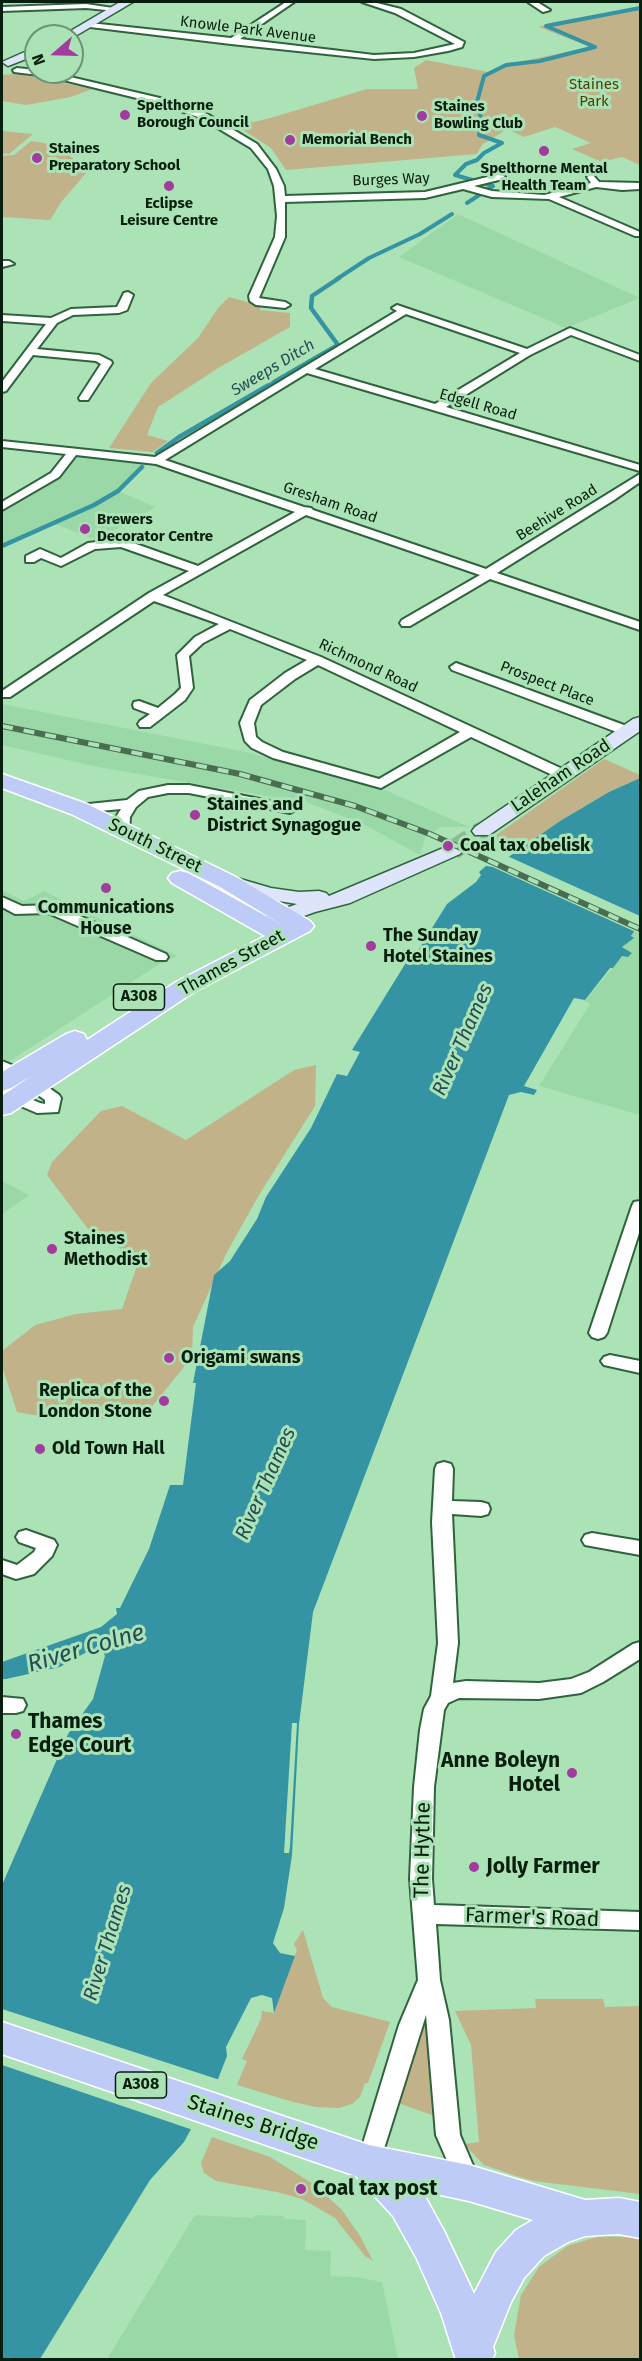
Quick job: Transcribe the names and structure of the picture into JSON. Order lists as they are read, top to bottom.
{
  "streets": {
    "main road": [
      "Laleham Road",
      "South Street",
      "Thames Street",
      "A308",
      "Staines Bridge"
    ],
    "street": [
      "Knowle Park Avenue",
      "Burges Way",
      "Edgell Road",
      "Gresham Road",
      "Beehive Road",
      "Richmond Road",
      "Prospect Place",
      "The Hythe",
      "Farmer's Road"
    ]
  },
  "crossings": [
    ["Gresham Road", "Beehive Road"],
    ["Richmond Road", "Laleham Road"],
    ["Prospect Place", "Laleham Road"],
    ["South Street", "Thames Street"],
    ["The Hythe", "Farmer's Road"],
    ["The Hythe", "Staines Bridge"]
  ],
  "water": ["Sweeps Ditch", "River Thames", "River Colne"],
  "parks": ["Staines Park"],
  "places": [
    "Spelthorne Borough Council",
    "Staines Bowling Club",
    "Memorial Bench",
    "Spelthorne Mental Health Team",
    "Staines Preparatory School",
    "Eclipse Leisure Centre",
    "Brewers Decorator Centre",
    "Staines and District Synagogue",
    "Coal tax obelisk",
    "Communications House",
    "The Sunday Hotel Staines",
    "Staines Methodist",
    "Origami swans",
    "Replica of the London Stone",
    "Old Town Hall",
    "Thames Edge Court",
    "Anne Boleyn Hotel",
    "Jolly Farmer",
    "Coal tax post"
  ],
  "north": "left"
}
